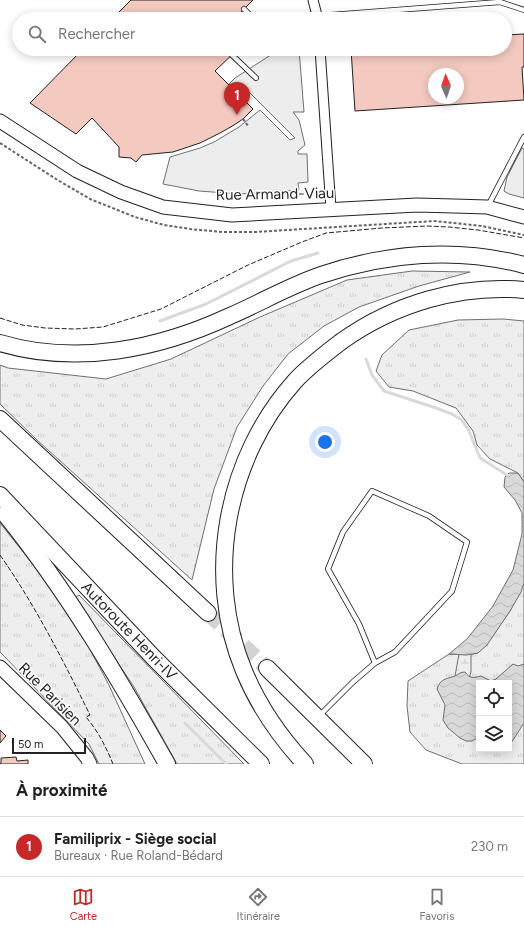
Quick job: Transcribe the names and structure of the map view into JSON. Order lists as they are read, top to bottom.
{
  "streets": {
    "highway": ["Autoroute Henri-IV"],
    "street": ["Rue Armand-Viau", "Rue Parisien"]
  },
  "scale_bar": "50 m",
  "north": "top",
  "page": {
    "search": "Rechercher",
    "pins": "1",
    "scale": "50 m",
    "heading": "À proximité",
    "list": [
      {
        "mark": "1",
        "name": "Familiprix - Siège social",
        "note": "Bureaux · Rue Roland-Bédard",
        "value": "230 m"
      }
    ],
    "nav": ["Carte", "Itinéraire", "Favoris"]
  }
}
